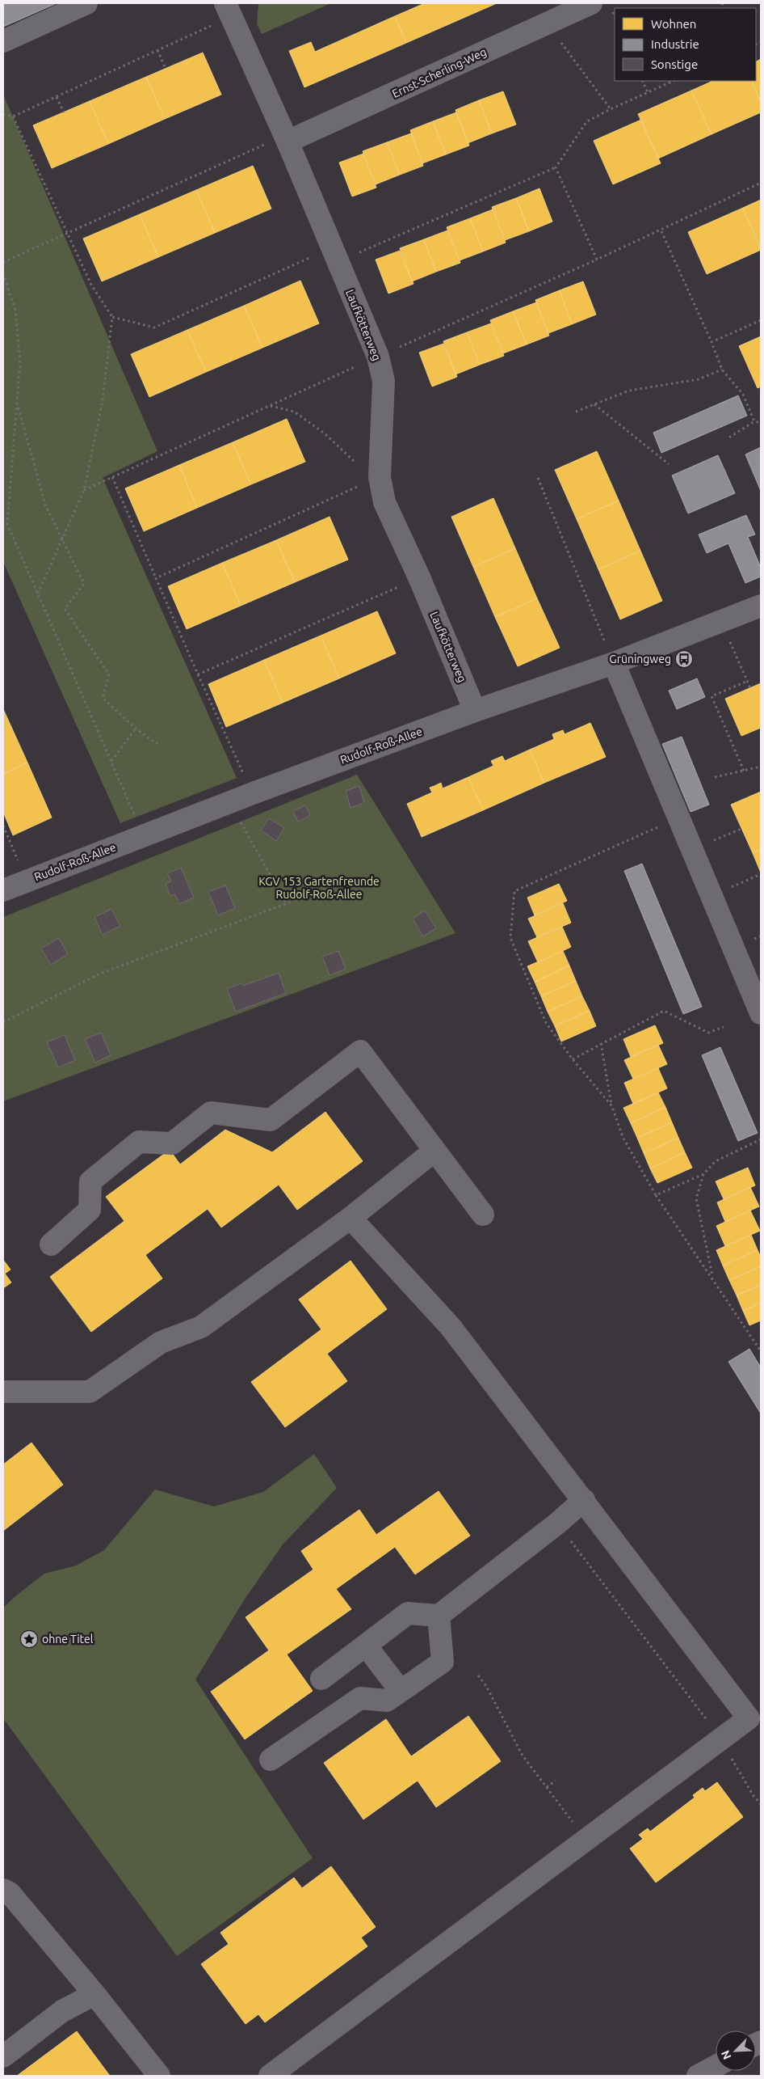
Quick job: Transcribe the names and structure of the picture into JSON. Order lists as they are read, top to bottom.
{
  "streets": {
    "street": ["Ernst-Scherling-Weg", "Laufkötterweg", "Rudolf-Roß-Allee"]
  },
  "crossings": [
    ["Ernst-Scherling-Weg", "Laufkötterweg"],
    ["Laufkötterweg", "Rudolf-Roß-Allee"]
  ],
  "parks": ["KGV 153 Gartenfreunde Rudolf-Roß-Allee"],
  "places": {
    "bus stop": ["Grüningweg"],
    "place": ["ohne Titel"]
  },
  "legend": ["Wohnen", "Industrie", "Sonstige"],
  "north": "bottom left"
}
